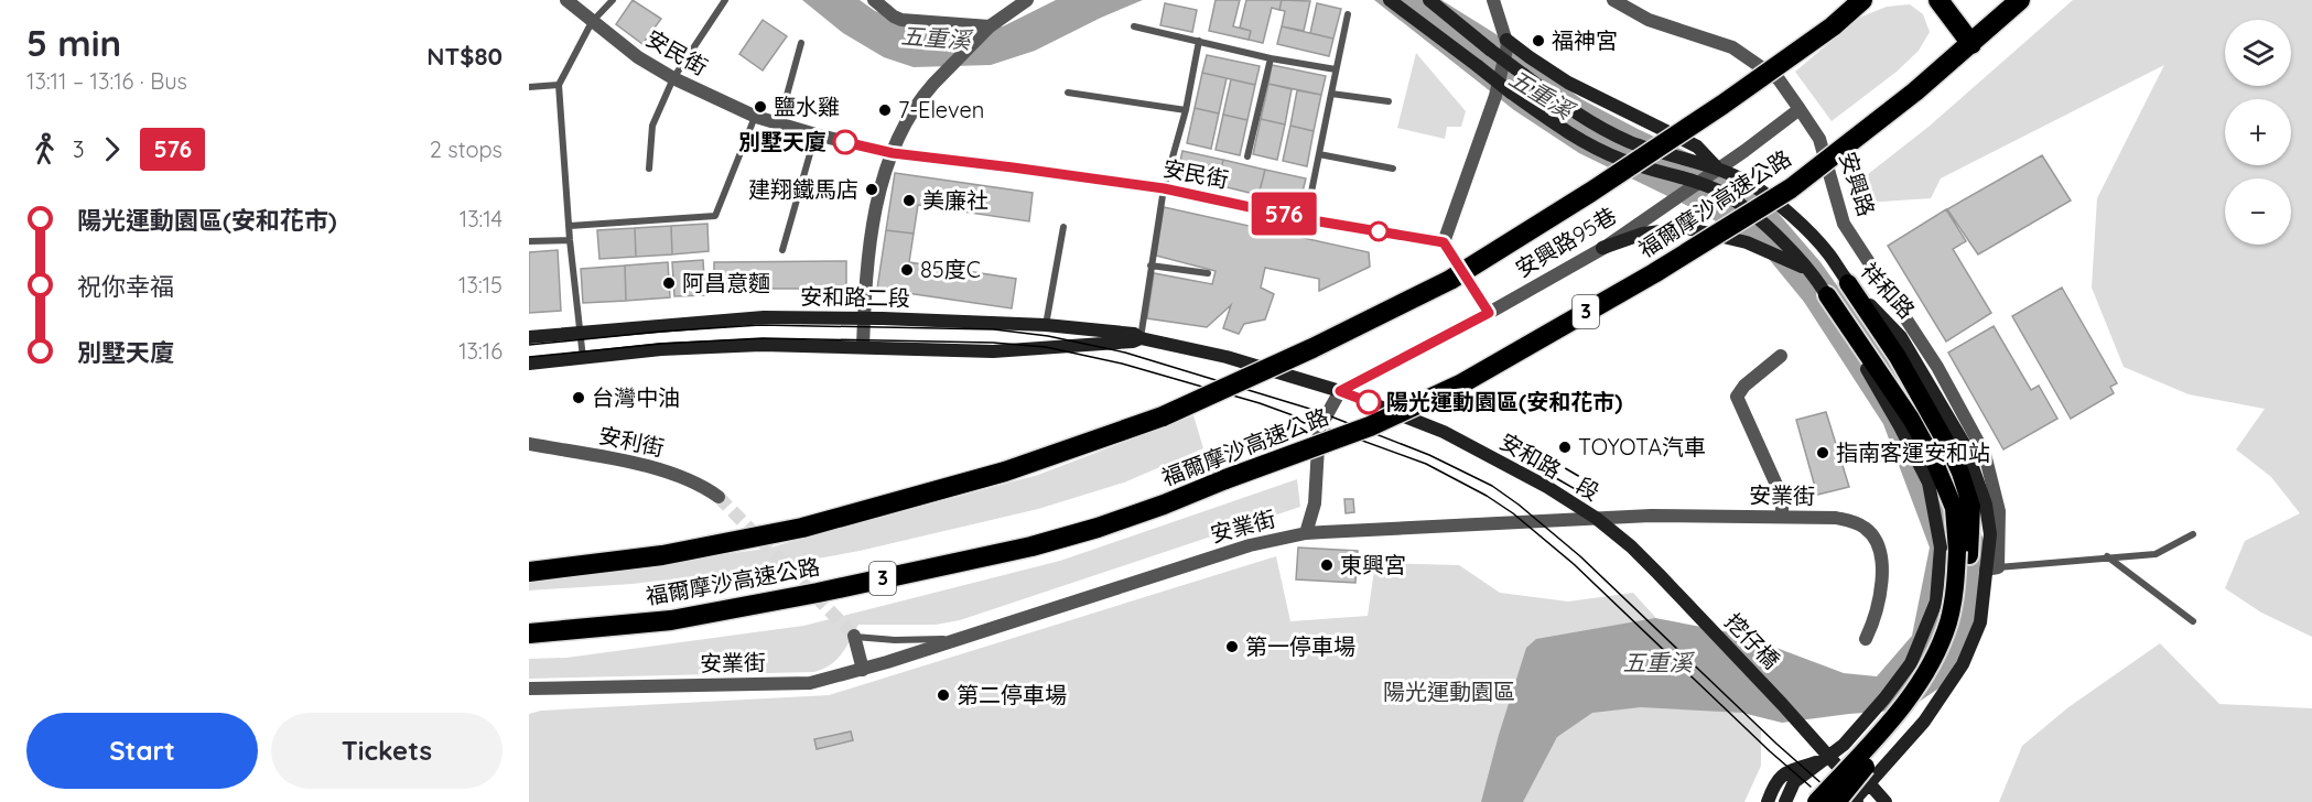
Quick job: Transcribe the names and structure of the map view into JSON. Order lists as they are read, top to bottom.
{
  "streets": {
    "highway": ["福爾摩沙高速公路", "3"],
    "main road": ["祥和路", "安和路二段", "挖仔橋"],
    "street": [
      "安民街",
      "安興路",
      "安興路95巷",
      "安利街",
      "安業街"
    ]
  },
  "crossings": [
    ["安興路", "安興路95巷"],
    ["安興路", "祥和路"],
    ["安興路95巷", "祥和路"],
    ["安興路95巷", "安和路二段"],
    ["安和路二段", "安業街"],
    ["安和路二段", "挖仔橋"]
  ],
  "water": ["五重溪"],
  "parks": ["陽光運動園區"],
  "places": [
    "福神宮",
    "鹽水雞",
    "7-Eleven",
    "別墅天廈",
    "建翔鐵馬店",
    "美廉社",
    "85度C",
    "阿昌意麵",
    "台灣中油",
    "陽光運動園區(安和花市)",
    "TOYOTA汽車",
    "指南客運安和站",
    "東興宮",
    "第一停車場",
    "第二停車場"
  ],
  "lines": ["bus line 576"],
  "page": {
    "heading": ["5 min", "13:11 – 13:16 · Bus", "NT$80"],
    "on_map": "576",
    "map_buttons": ["+", "−"],
    "legs": ["3", "576", "2 stops"],
    "list": [
      {
        "name": "陽光運動園區(安和花市)",
        "value": "13:14"
      },
      {
        "name": "祝你幸福",
        "value": "13:15"
      },
      {
        "name": "別墅天廈",
        "value": "13:16"
      }
    ],
    "buttons": ["Start", "Tickets"]
  }
}
